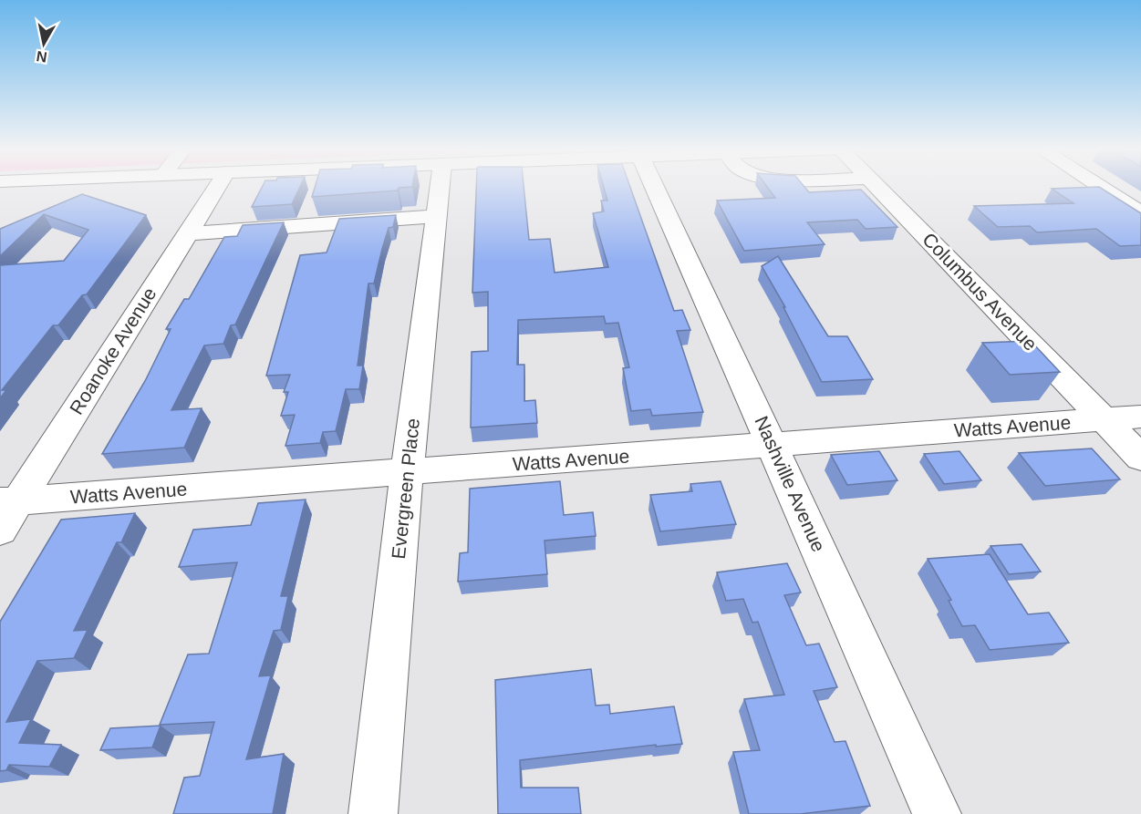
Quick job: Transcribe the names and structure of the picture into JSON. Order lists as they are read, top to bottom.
{
  "streets": {
    "street": [
      "Columbus Avenue",
      "Roanoke Avenue",
      "Watts Avenue",
      "Nashville Avenue",
      "Evergreen Place"
    ]
  },
  "crossings": [
    ["Columbus Avenue", "Watts Avenue"],
    ["Roanoke Avenue", "Watts Avenue"],
    ["Watts Avenue", "Nashville Avenue"],
    ["Watts Avenue", "Evergreen Place"]
  ],
  "north": "bottom"
}
